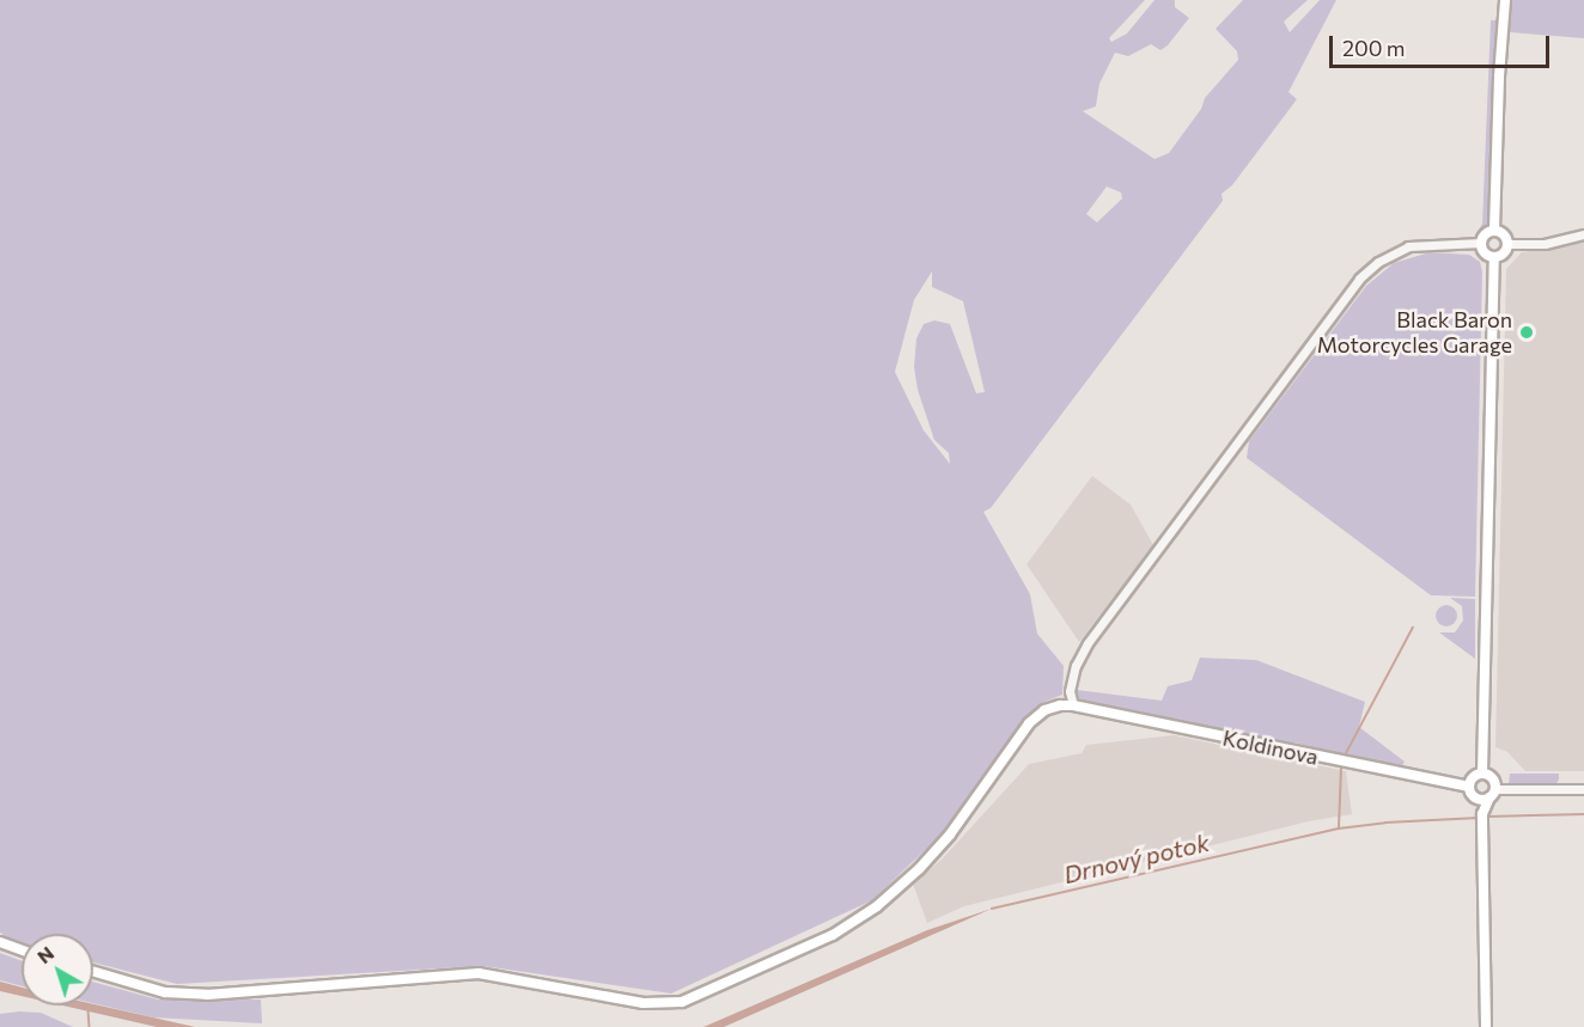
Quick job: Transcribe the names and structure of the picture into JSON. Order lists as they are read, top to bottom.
{
  "streets": {
    "main road": ["Koldinova"]
  },
  "water": ["Drnový potok"],
  "places": ["Black Baron Motorcycles Garage"],
  "scale_bar": "200 m",
  "north": "top left"
}
